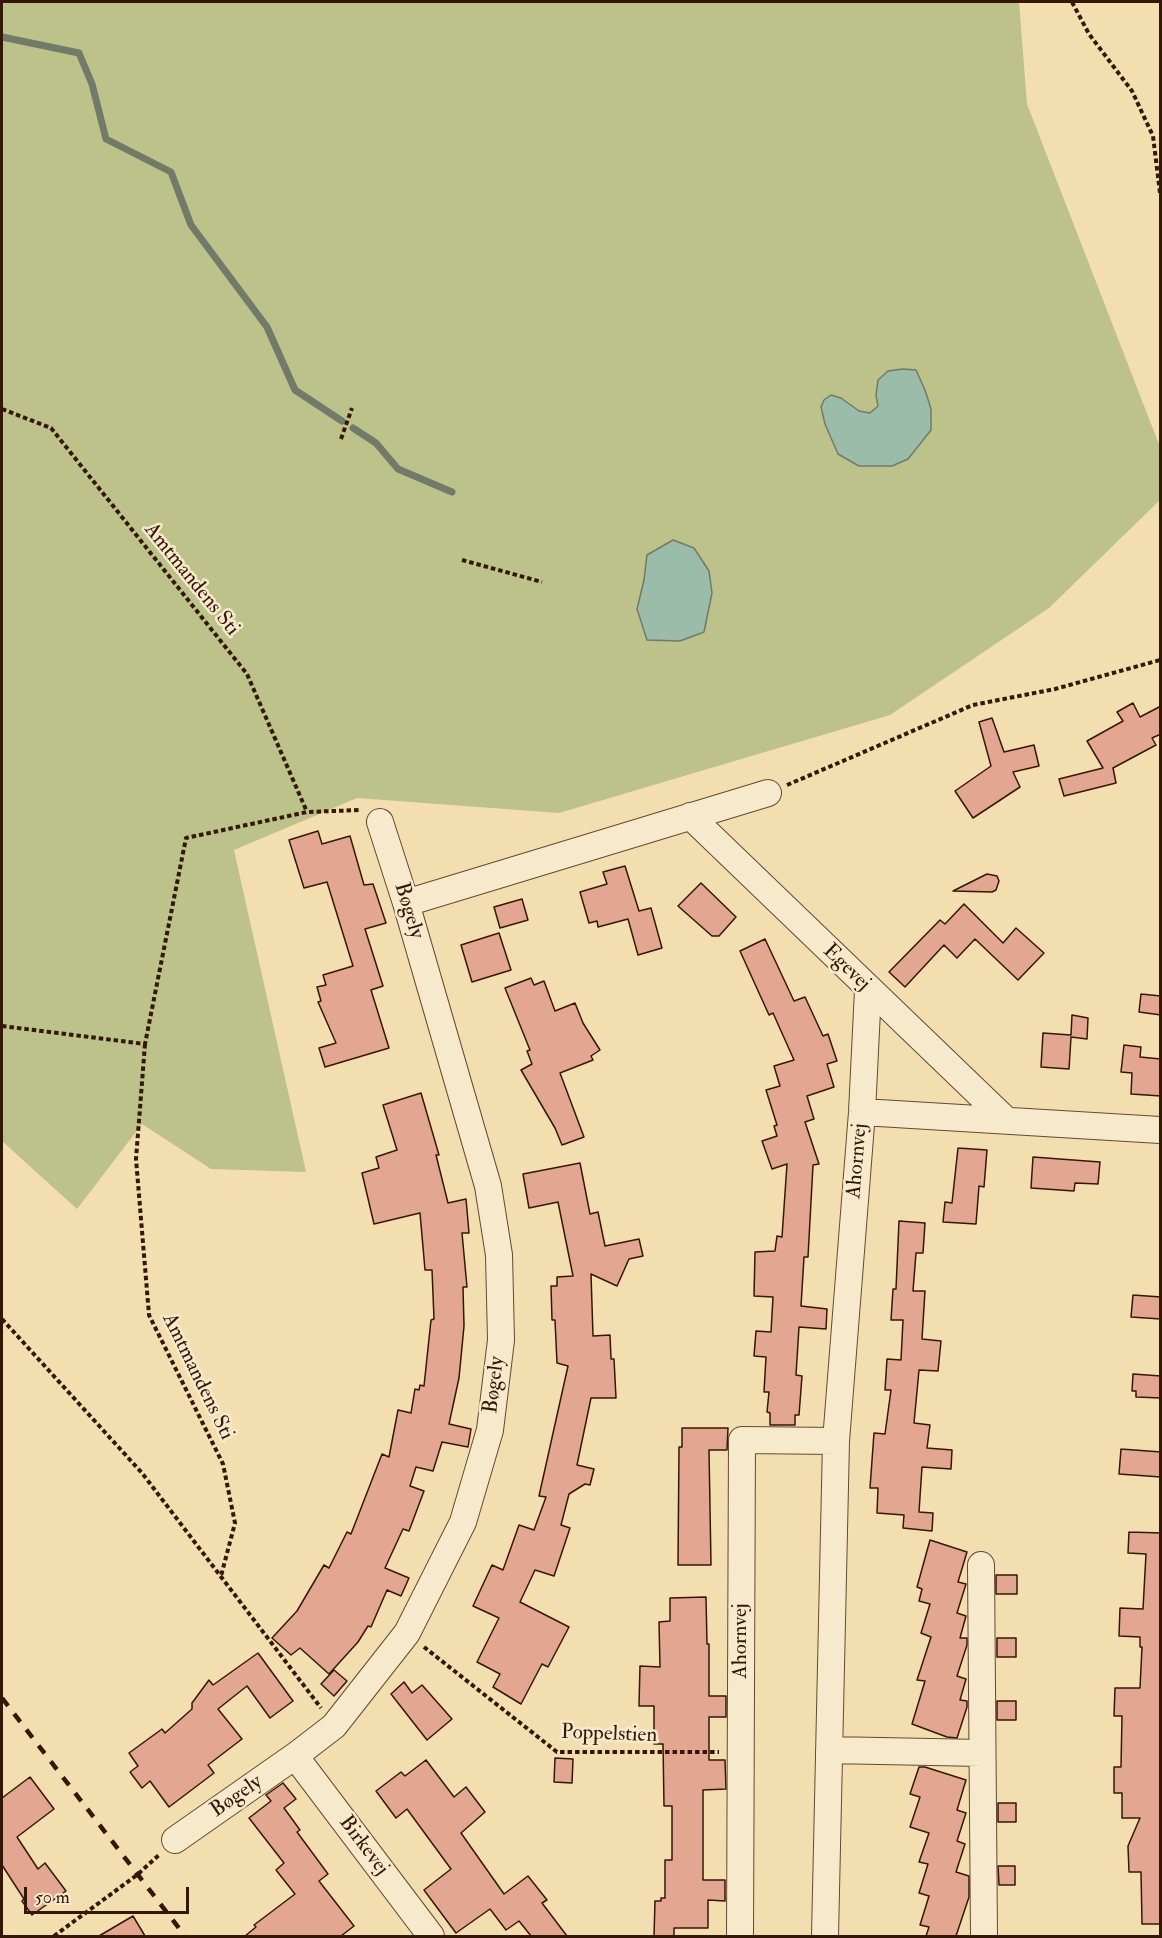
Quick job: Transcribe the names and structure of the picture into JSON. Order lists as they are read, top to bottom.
{
  "streets": {
    "street": [
      "Bøgely",
      "Egevej",
      "Ahornvej",
      "Birkevej"
    ],
    "path": ["Amtmandens Sti", "Poppelstien"]
  },
  "crossings": [
    ["Bøgely", "Poppelstien"],
    ["Bøgely", "Birkevej"],
    ["Egevej", "Ahornvej"],
    ["Ahornvej", "Poppelstien"]
  ],
  "scale_bar": "50 m"
}
